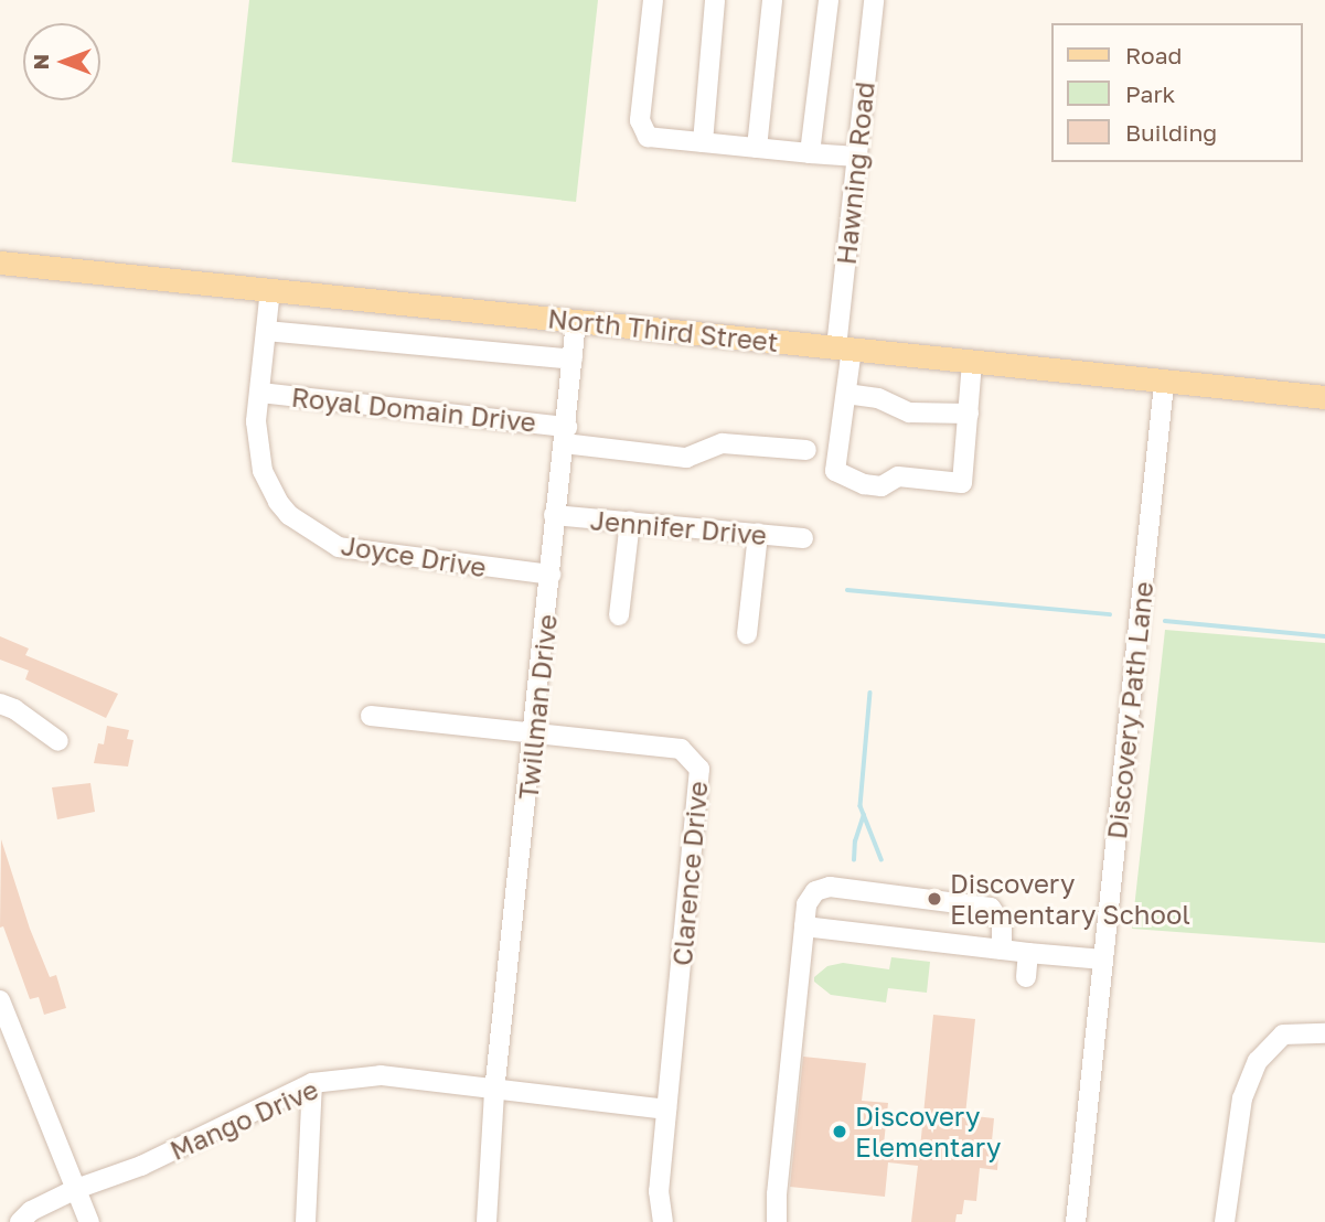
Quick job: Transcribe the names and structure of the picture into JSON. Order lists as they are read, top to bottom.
{
  "streets": {
    "main road": ["North Third Street"],
    "street": [
      "Hawning Road",
      "Royal Domain Drive",
      "Jennifer Drive",
      "Joyce Drive",
      "Twillman Drive",
      "Discovery Path Lane",
      "Clarence Drive",
      "Mango Drive"
    ]
  },
  "crossings": [
    ["Hawning Road", "North Third Street"],
    ["North Third Street", "Joyce Drive"],
    ["North Third Street", "Twillman Drive"],
    ["North Third Street", "Discovery Path Lane"],
    ["Royal Domain Drive", "Joyce Drive"],
    ["Royal Domain Drive", "Twillman Drive"],
    ["Jennifer Drive", "Twillman Drive"],
    ["Joyce Drive", "Twillman Drive"],
    ["Twillman Drive", "Clarence Drive"],
    ["Twillman Drive", "Mango Drive"],
    ["Clarence Drive", "Mango Drive"]
  ],
  "places": ["Discovery Elementary School", "Discovery Elementary"],
  "legend": ["Road", "Park", "Building"],
  "north": "left"
}
